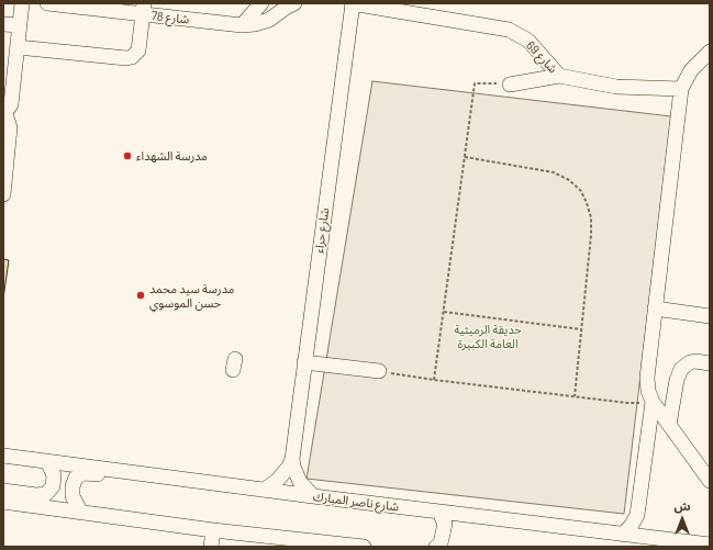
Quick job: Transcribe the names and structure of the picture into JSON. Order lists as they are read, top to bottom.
{
  "streets": {
    "street": [
      "شارع 78",
      "شارع 69",
      "شارع حراء",
      "شارع ناصر المبارك"
    ]
  },
  "crossings": [
    ["شارع 69", "شارع حراء"],
    ["شارع حراء", "شارع ناصر المبارك"]
  ],
  "parks": ["حديقة الرميثية العامة الكبيرة"],
  "places": ["مدرسة الشهداء", "مدرسة سيد محمد حسن الموسوي"],
  "north": "top"
}
